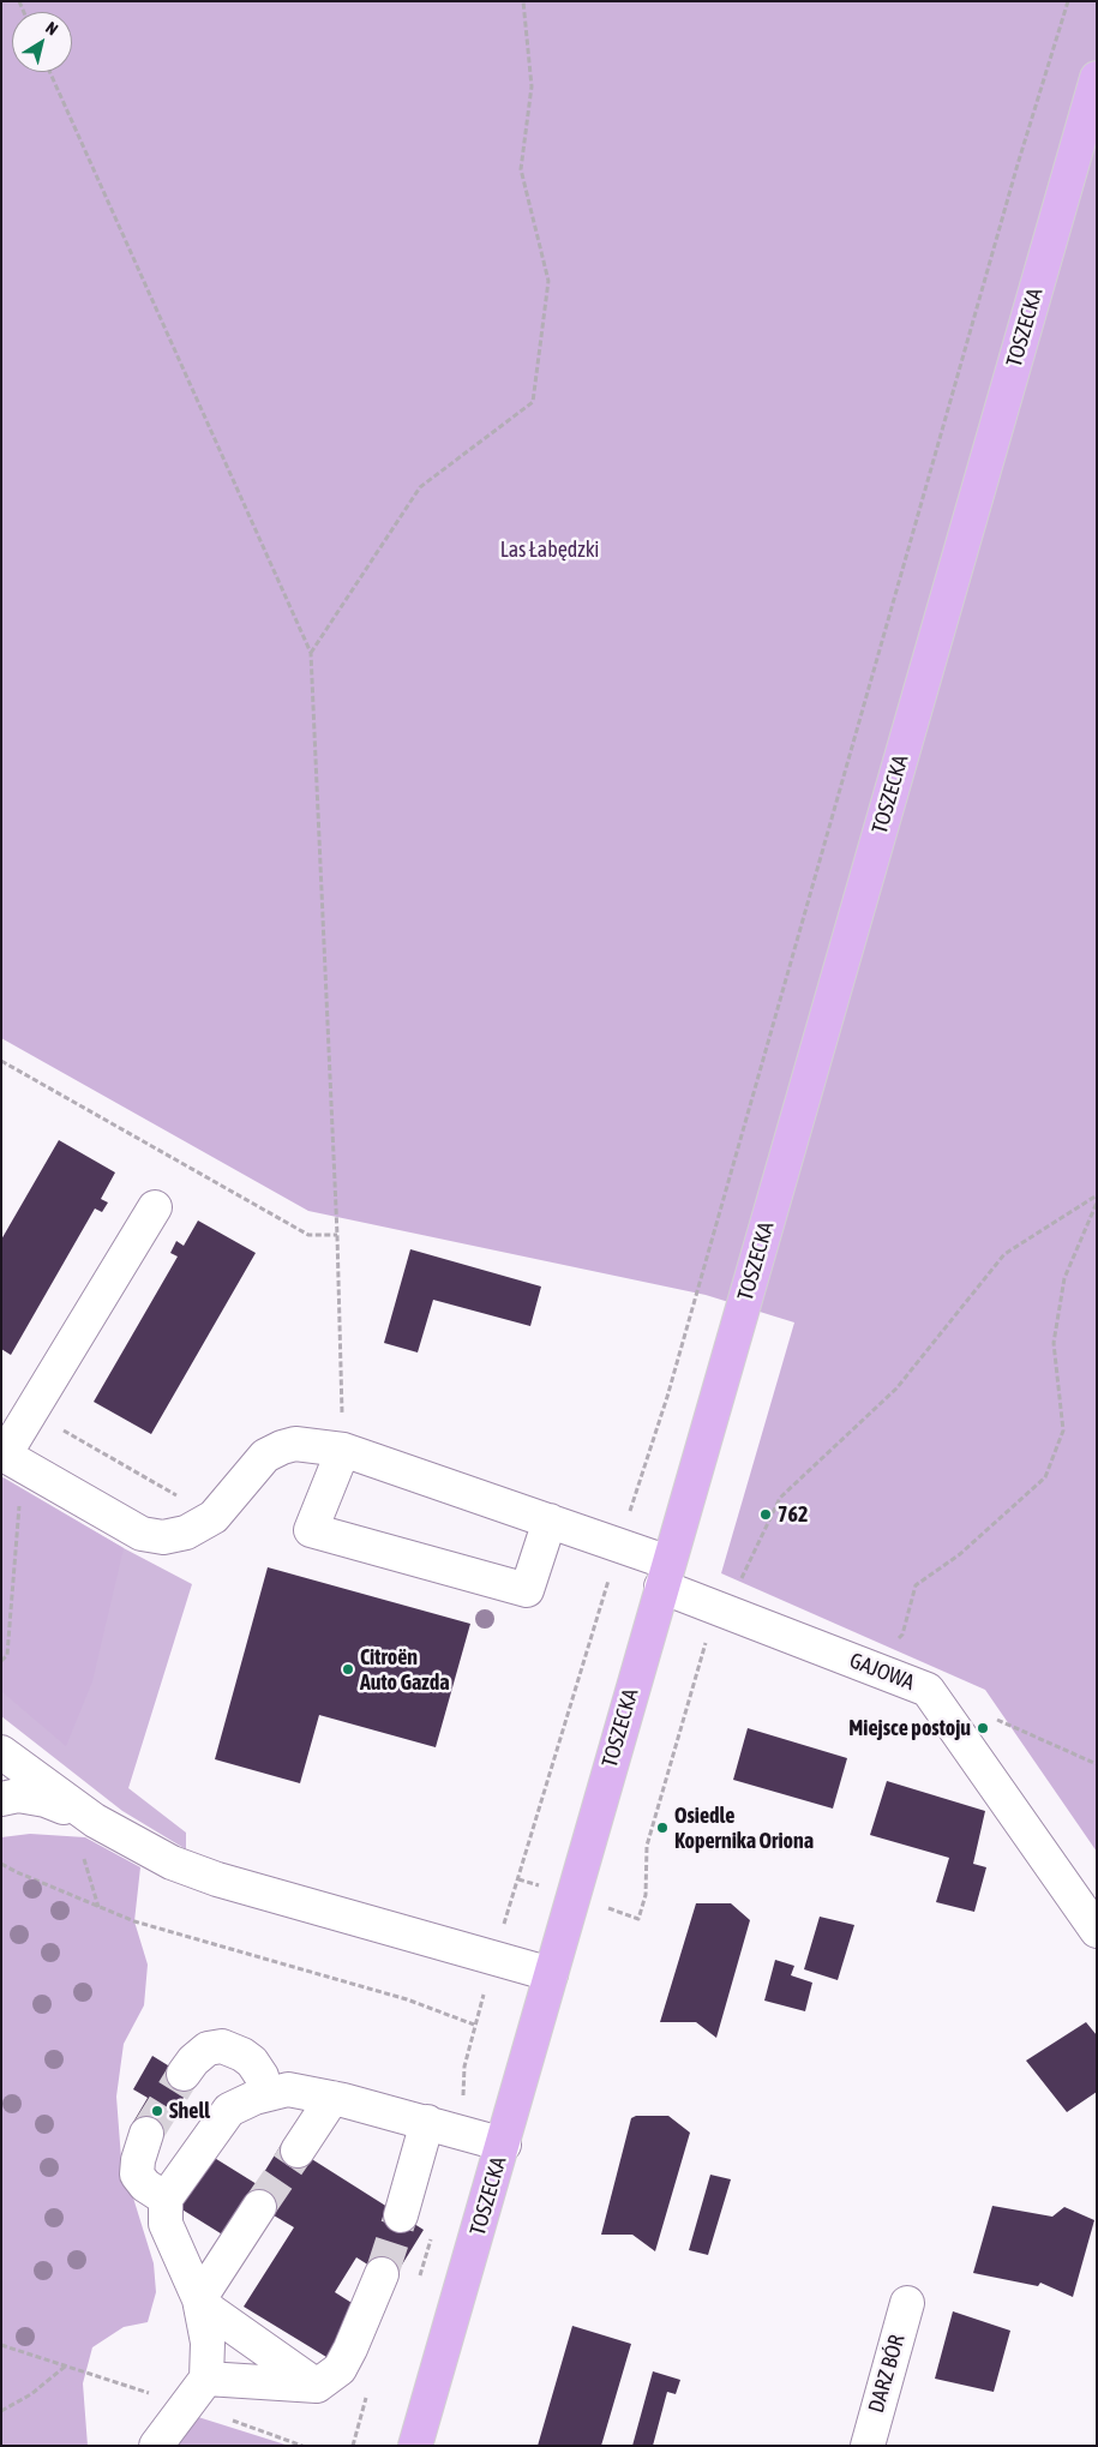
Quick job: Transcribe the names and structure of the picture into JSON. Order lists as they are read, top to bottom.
{
  "streets": {
    "main road": ["TOSZECKA"],
    "street": ["GAJOWA", "DARZ BÓR"]
  },
  "crossings": [
    ["TOSZECKA", "GAJOWA"]
  ],
  "parks": ["Las Łabędzki"],
  "places": [
    "762",
    "Citroën Auto Gazda",
    "Miejsce postoju",
    "Osiedle Kopernika Oriona",
    "Shell"
  ],
  "north": "top right"
}
